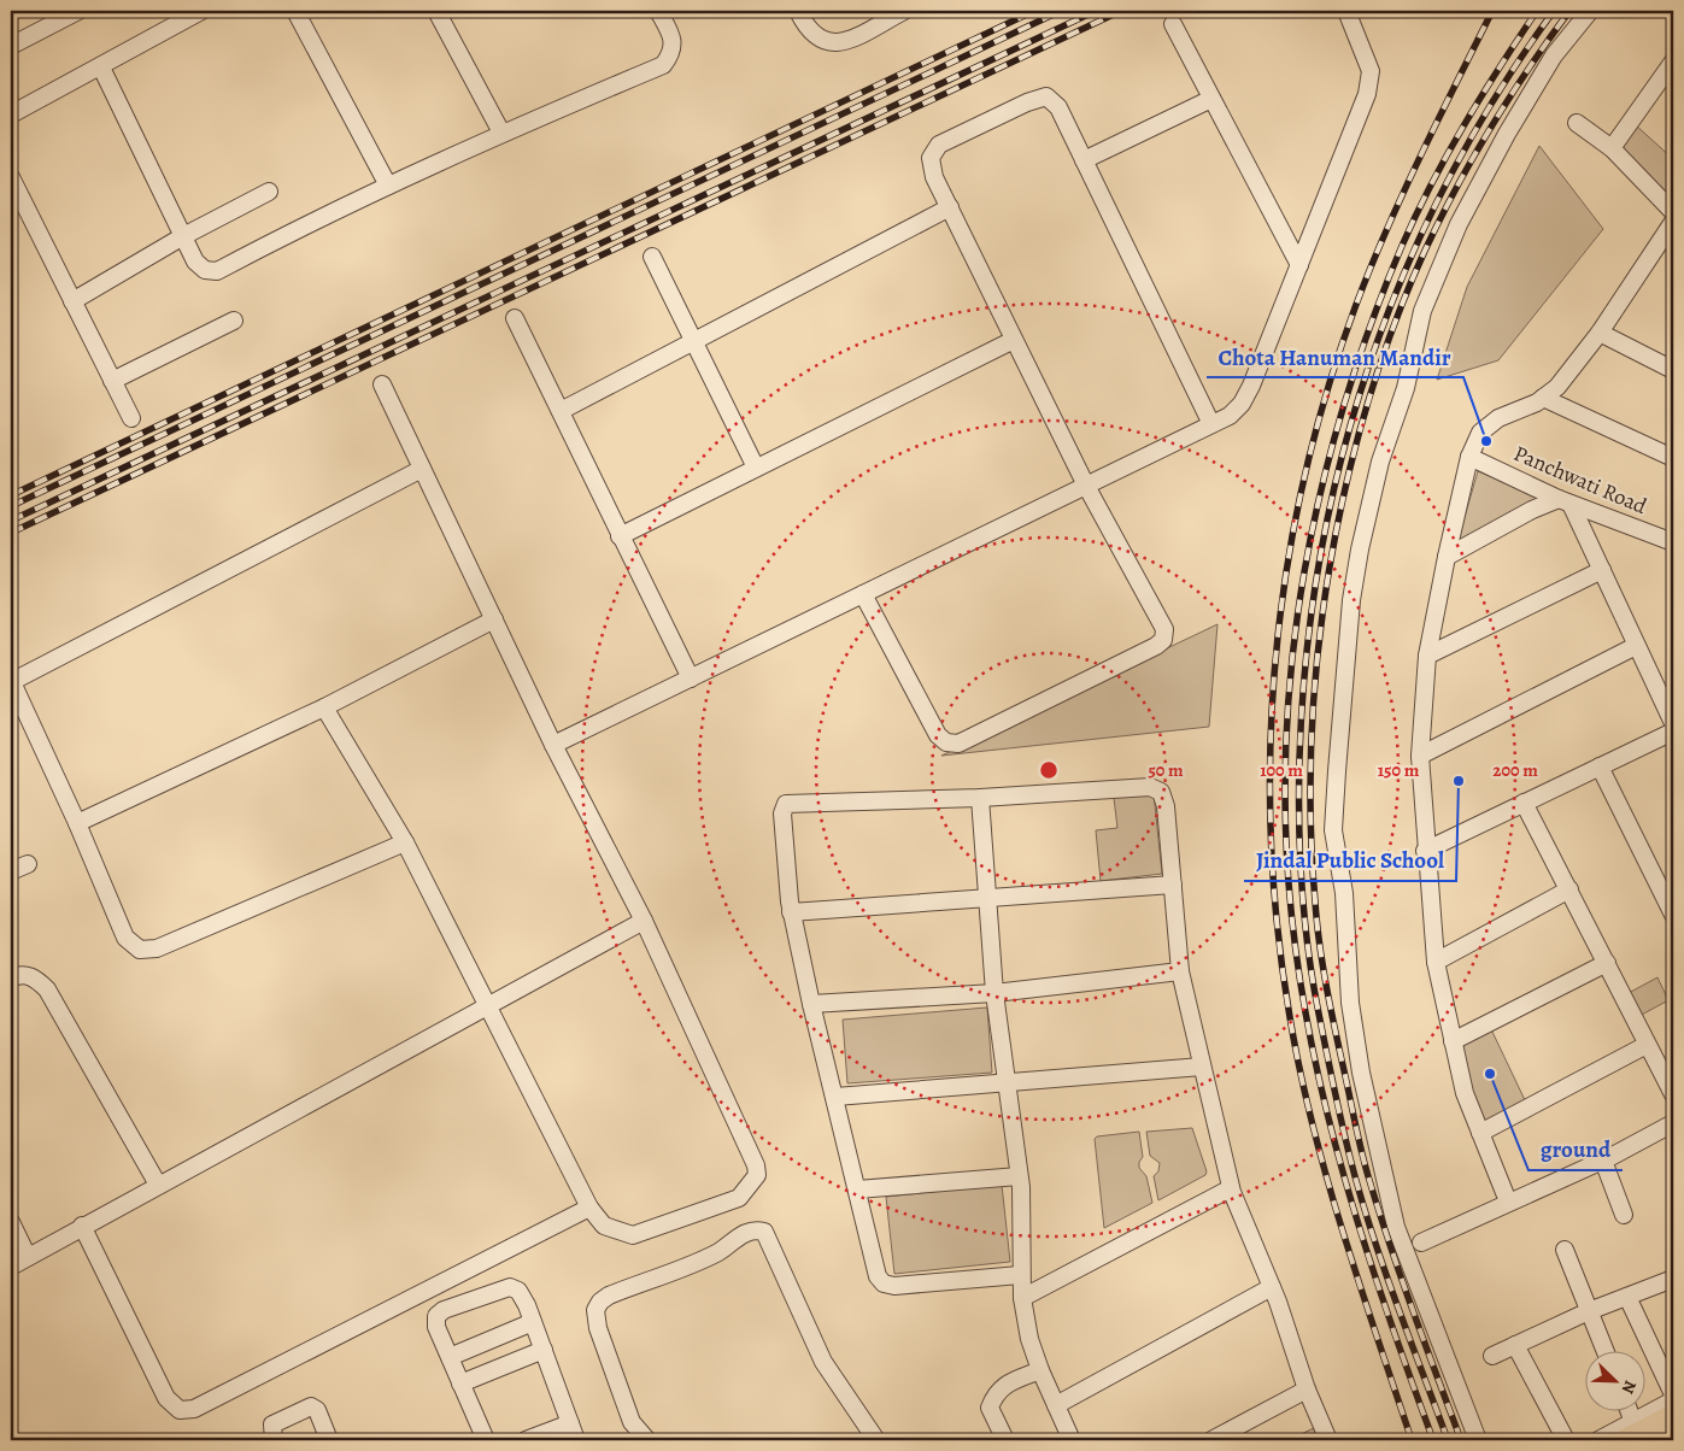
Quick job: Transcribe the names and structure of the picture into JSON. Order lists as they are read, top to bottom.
{
  "streets": {
    "street": ["Panchwati Road"]
  },
  "places": ["Chota Hanuman Mandir", "Jindal Public School", "ground"],
  "north": "bottom right",
  "rings": [
    "50 m",
    "100 m",
    "150 m",
    "200 m"
  ]
}
